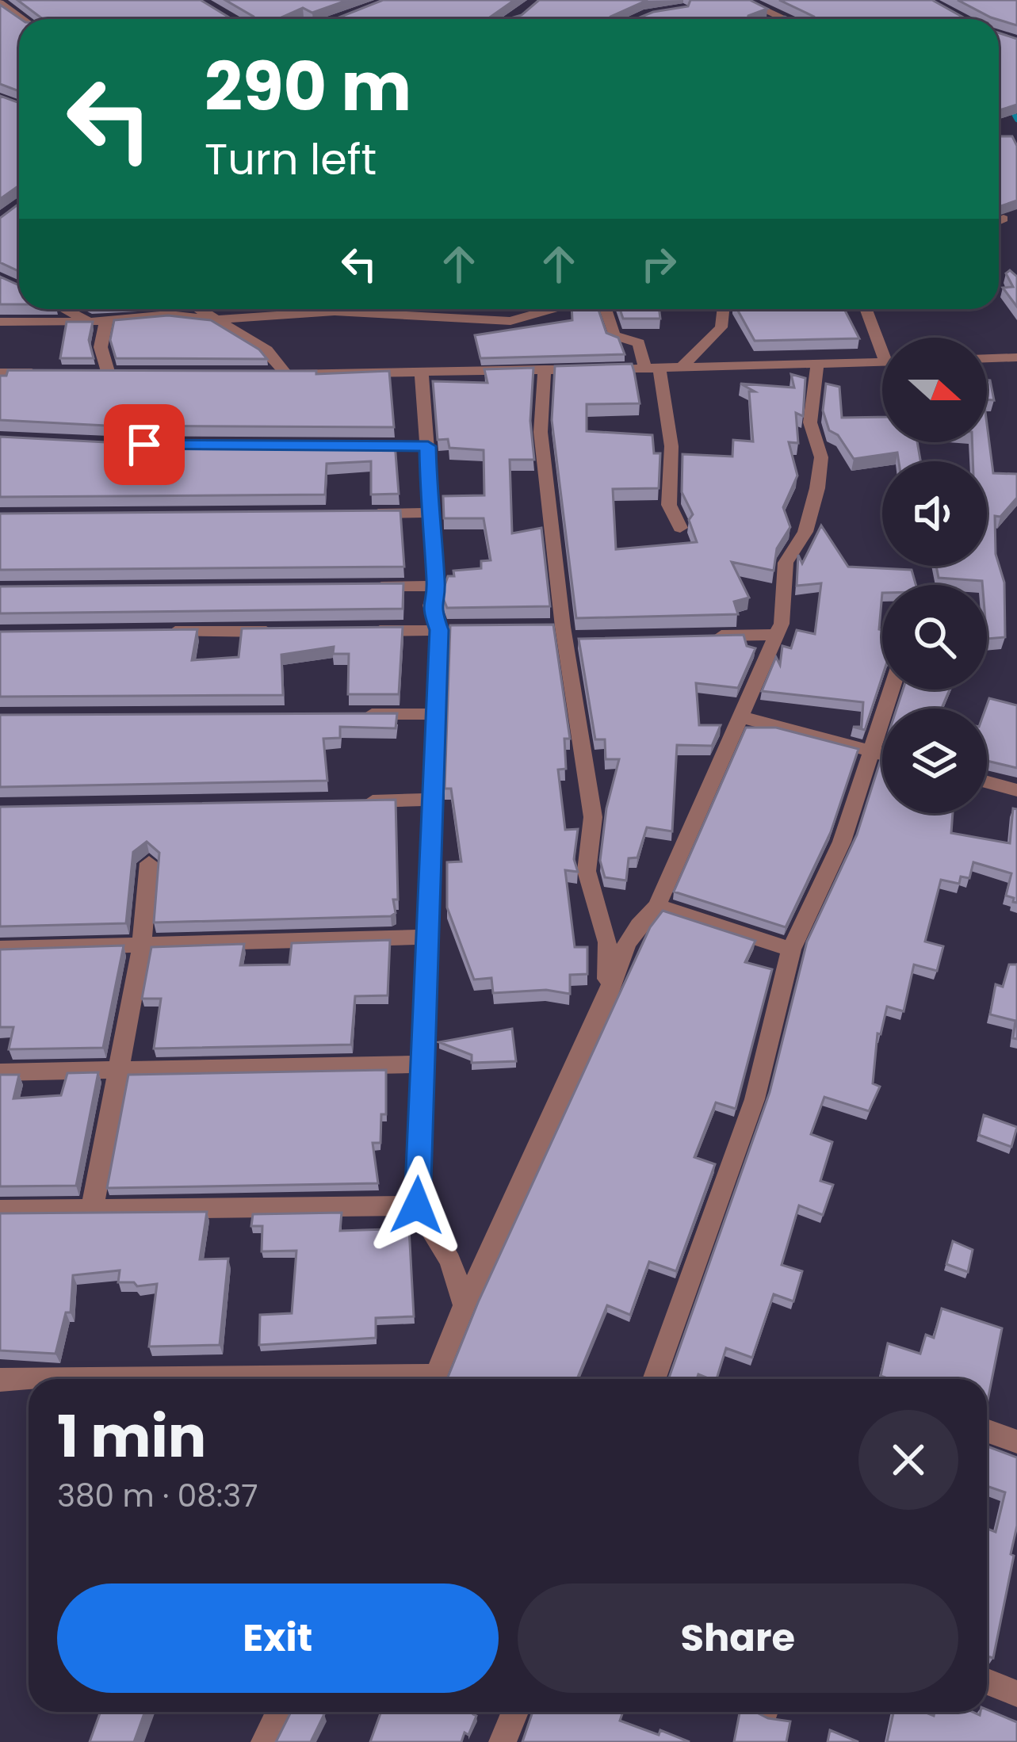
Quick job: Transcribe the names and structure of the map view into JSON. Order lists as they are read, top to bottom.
{
  "north": "right",
  "page": {
    "turn": ["290 m", "Turn left"],
    "heading": ["1 min", "380 m · 08:37"],
    "buttons": ["Exit", "Share"]
  }
}
